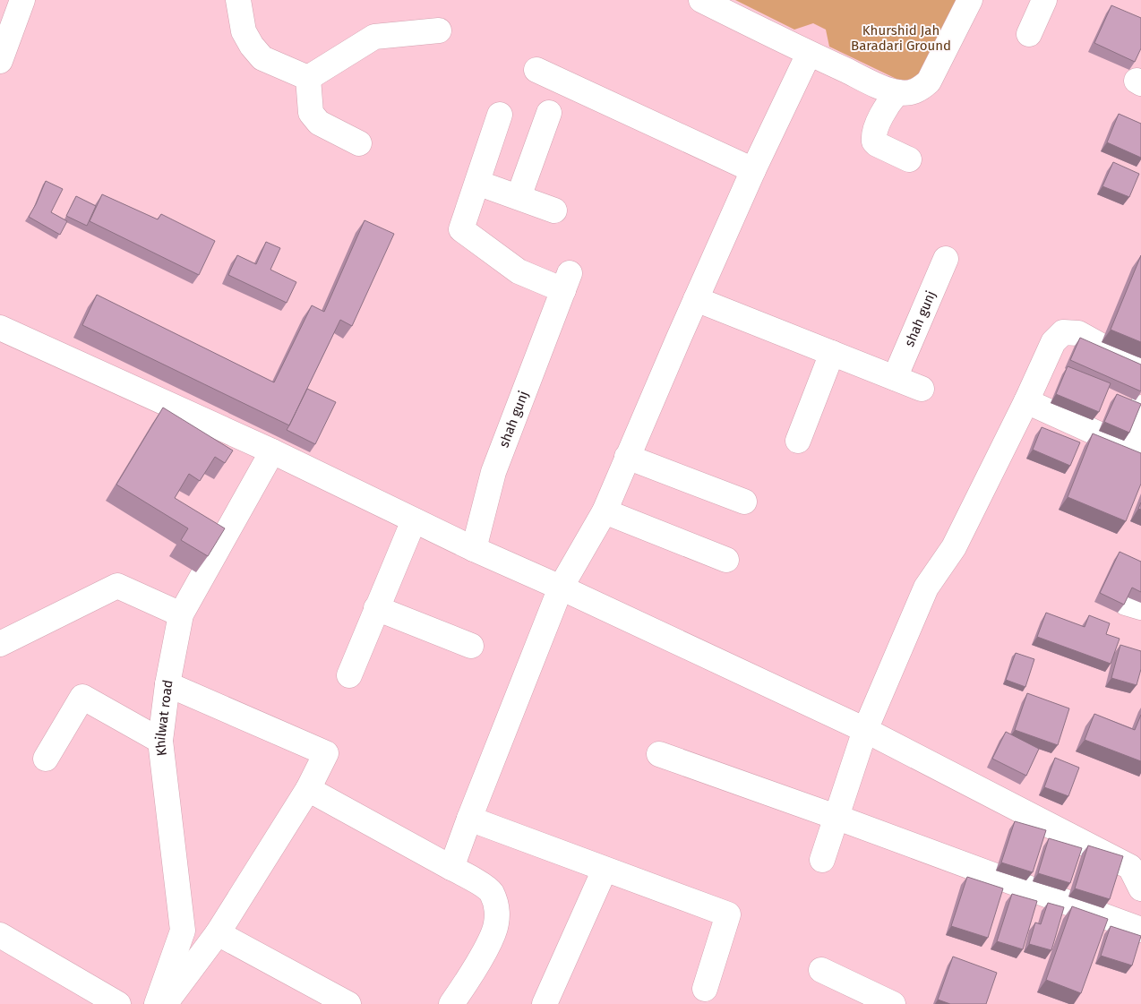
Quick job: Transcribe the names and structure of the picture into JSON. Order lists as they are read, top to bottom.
{
  "streets": {
    "street": ["shah gunj", "Khilwat road"]
  },
  "parks": ["Khurshid Jah Baradari Ground"]
}
